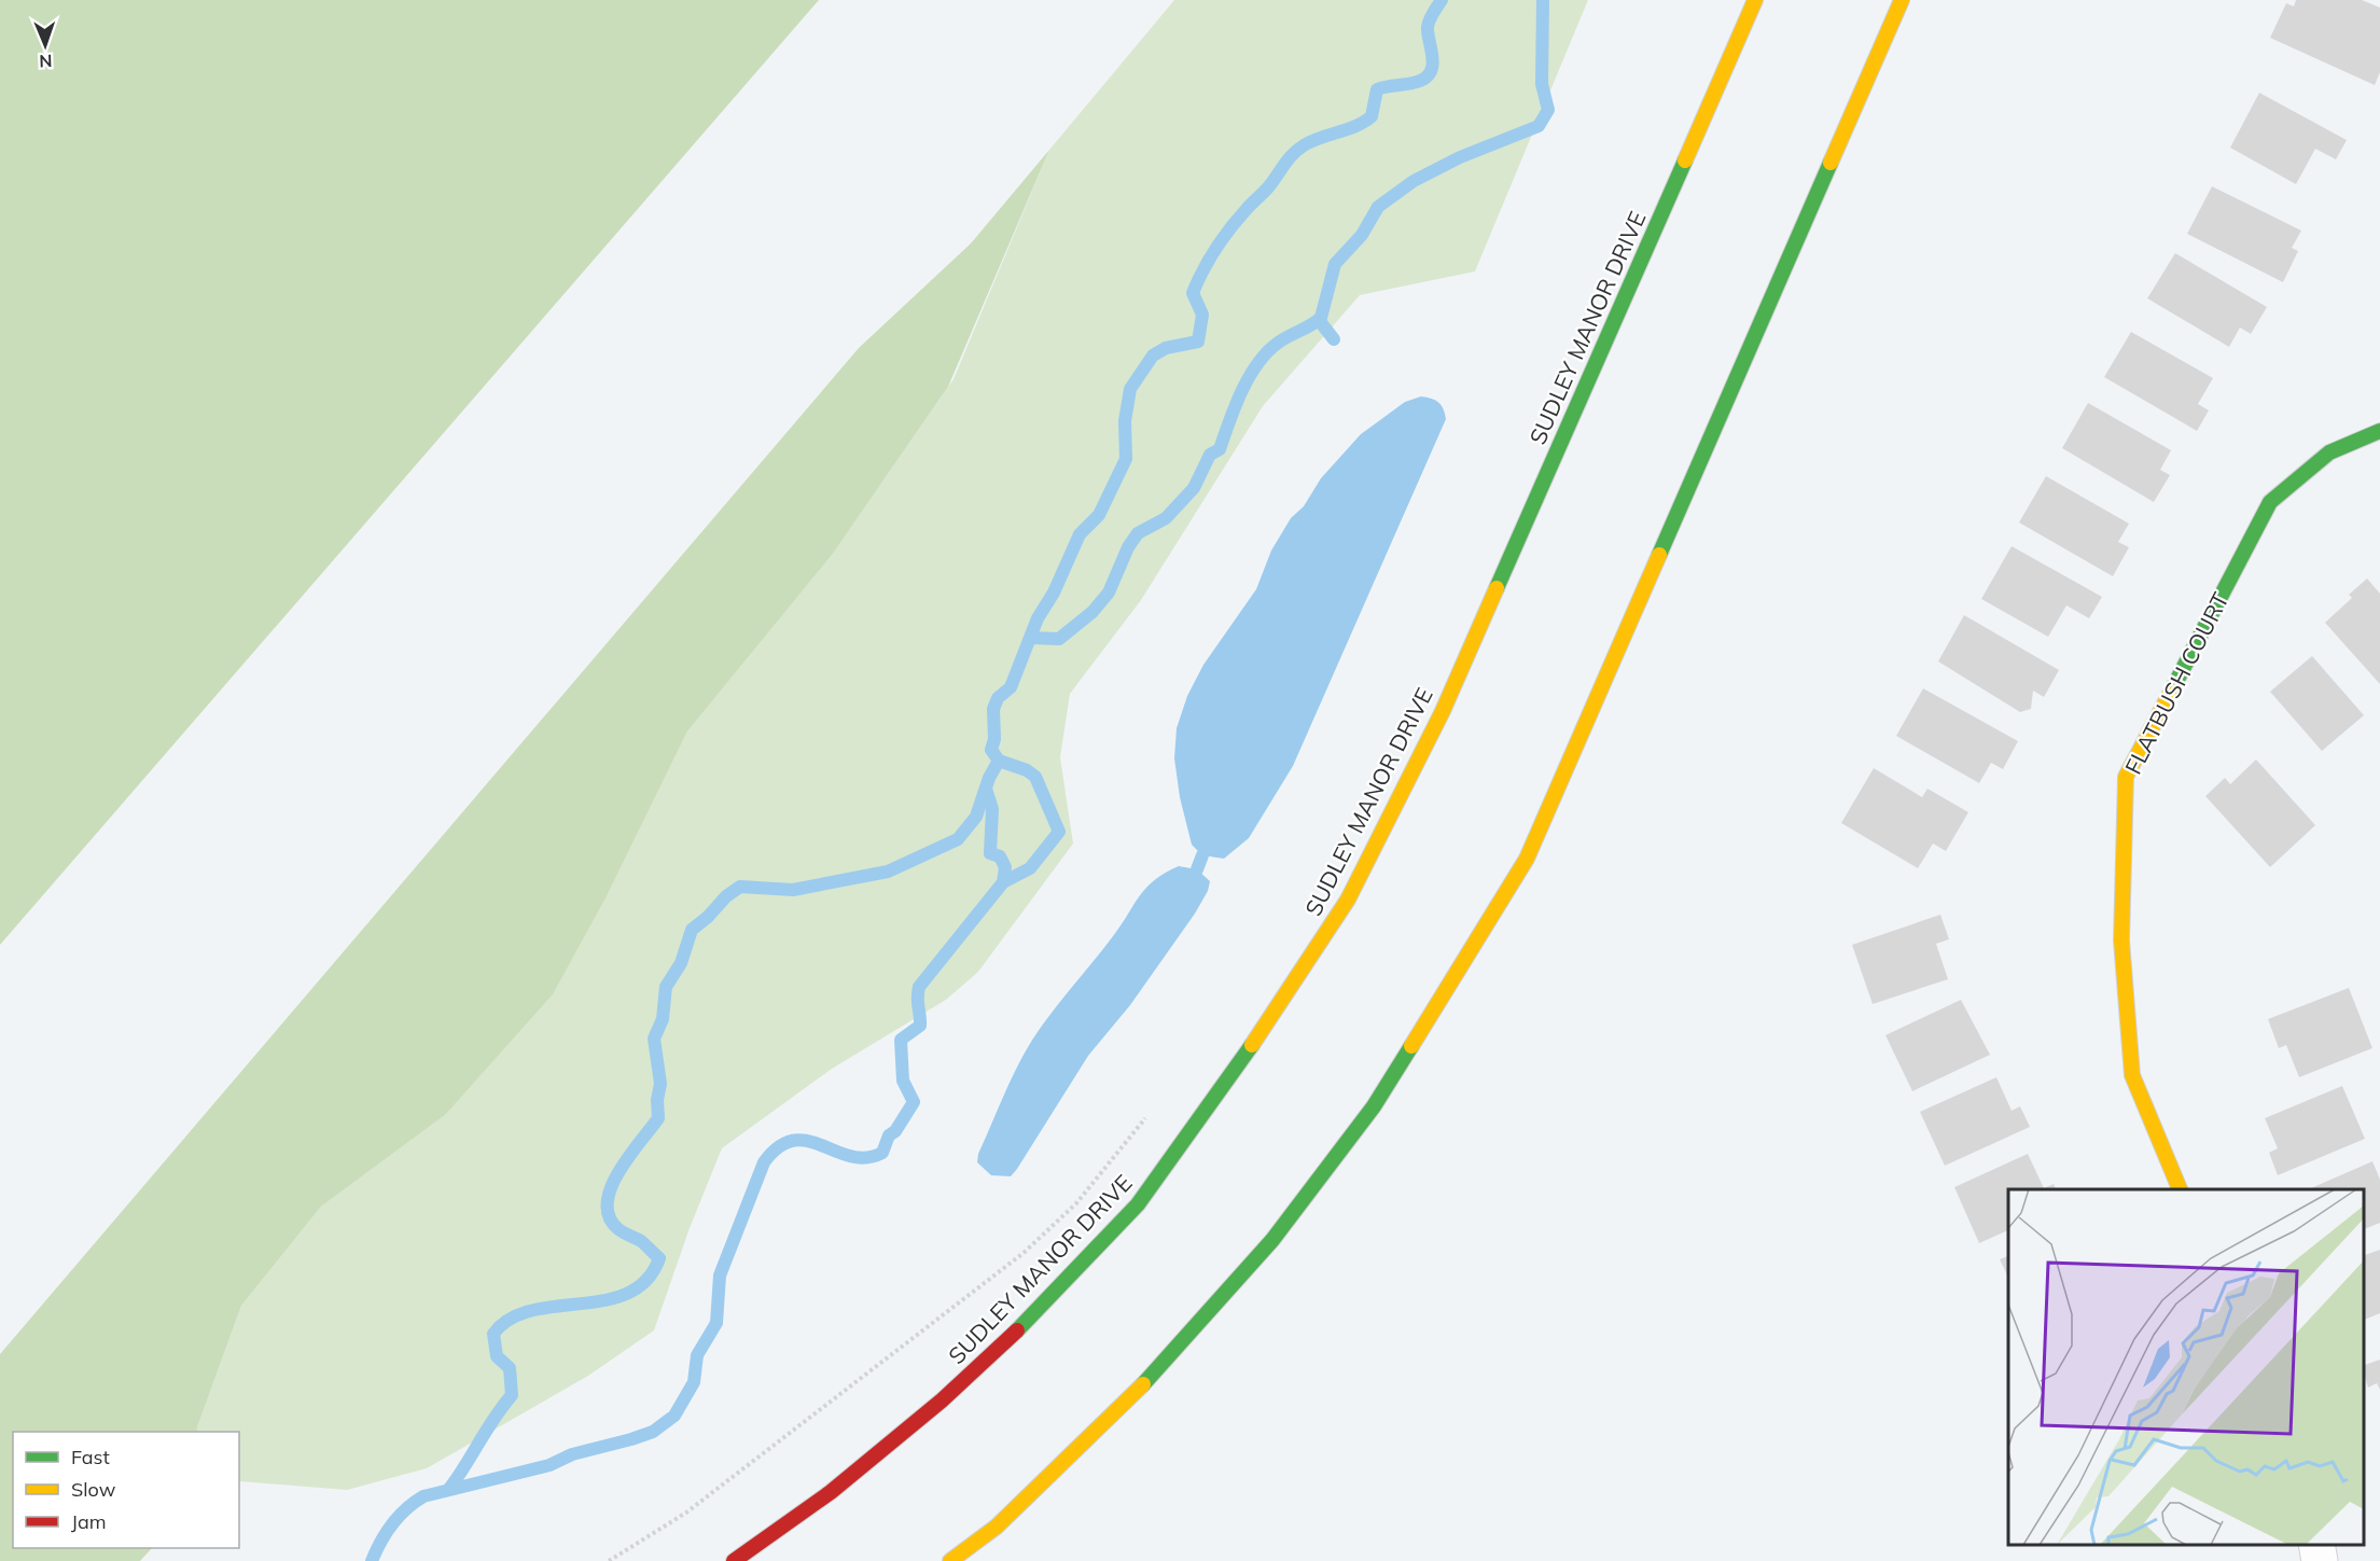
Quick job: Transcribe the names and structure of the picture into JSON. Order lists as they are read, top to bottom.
{
  "streets": {
    "main road": ["SUDLEY MANOR DRIVE", "FLATBUSH COURT"]
  },
  "legend": ["Fast", "Slow", "Jam"],
  "north": "bottom"
}
